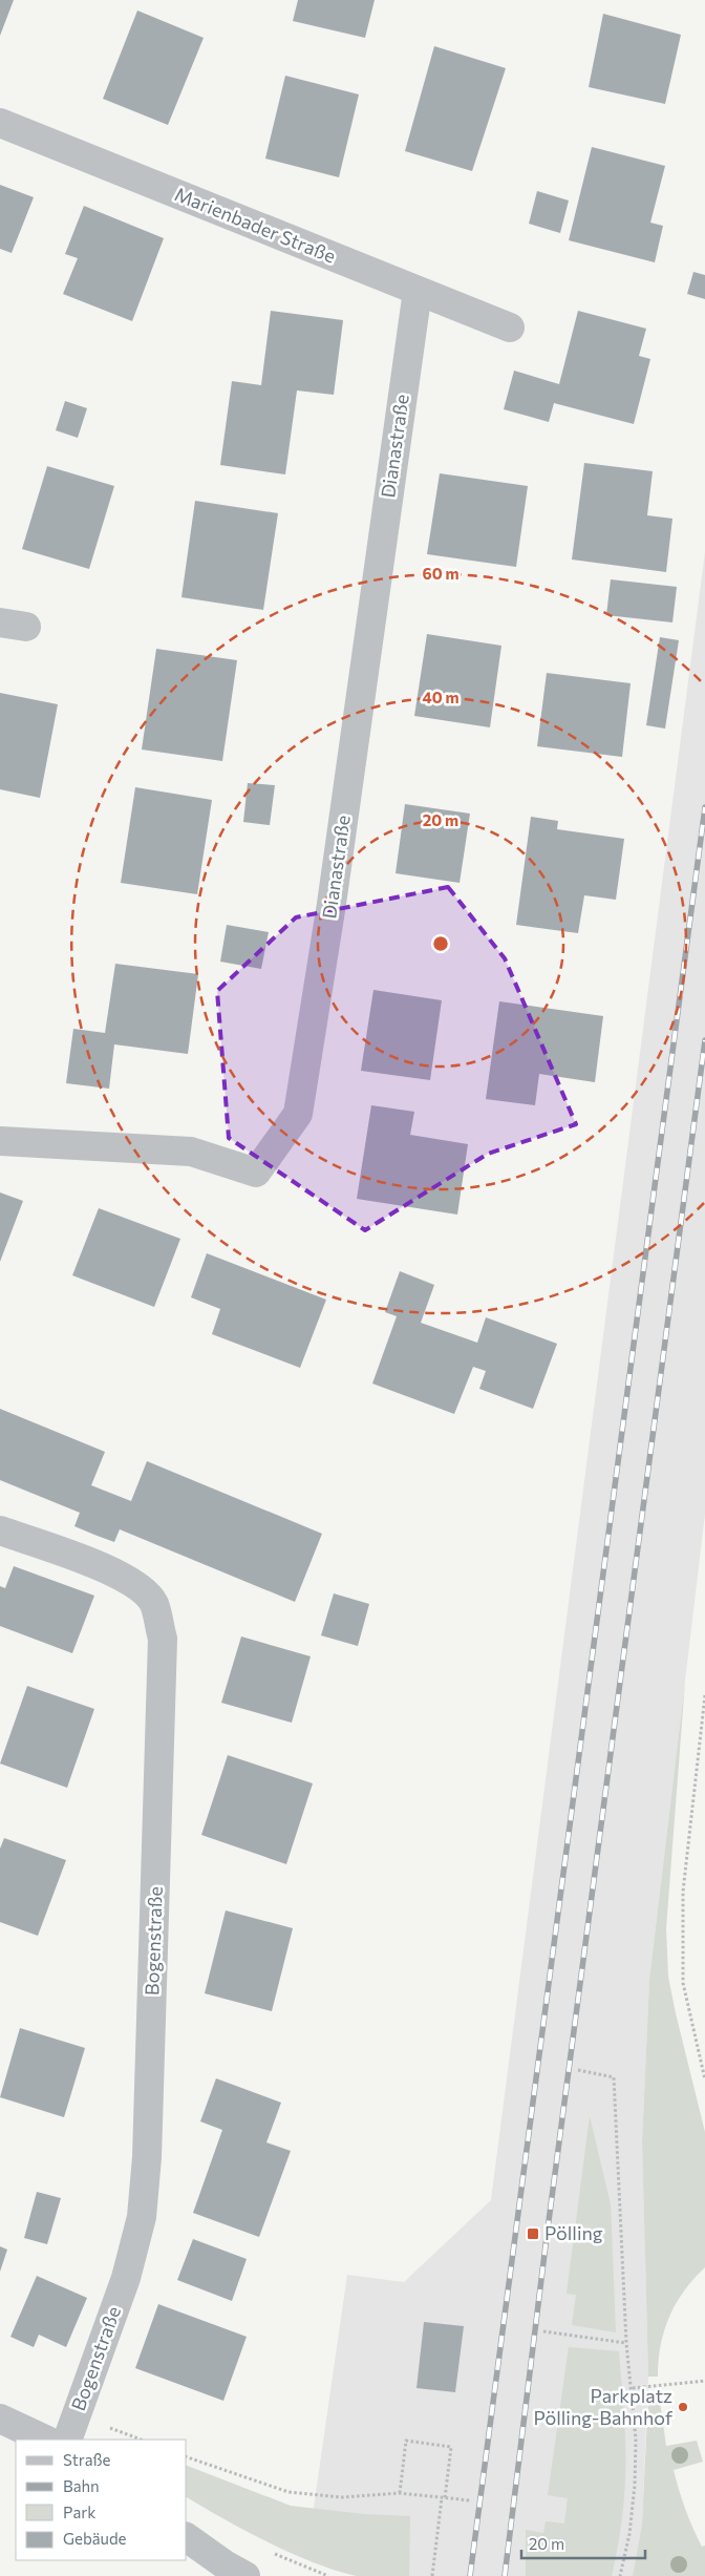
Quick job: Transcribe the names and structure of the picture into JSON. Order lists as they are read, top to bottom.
{
  "streets": {
    "street": ["Marienbader Straße", "Dianastraße", "Bogenstraße"]
  },
  "crossings": [
    ["Marienbader Straße", "Dianastraße"]
  ],
  "places": {
    "transit": ["Pölling"],
    "other": ["Parkplatz Pölling-Bahnhof"]
  },
  "legend": [
    "Straße",
    "Bahn",
    "Park",
    "Gebäude"
  ],
  "scale_bar": "20 m",
  "rings": ["60 m", "40 m", "20 m"]
}
